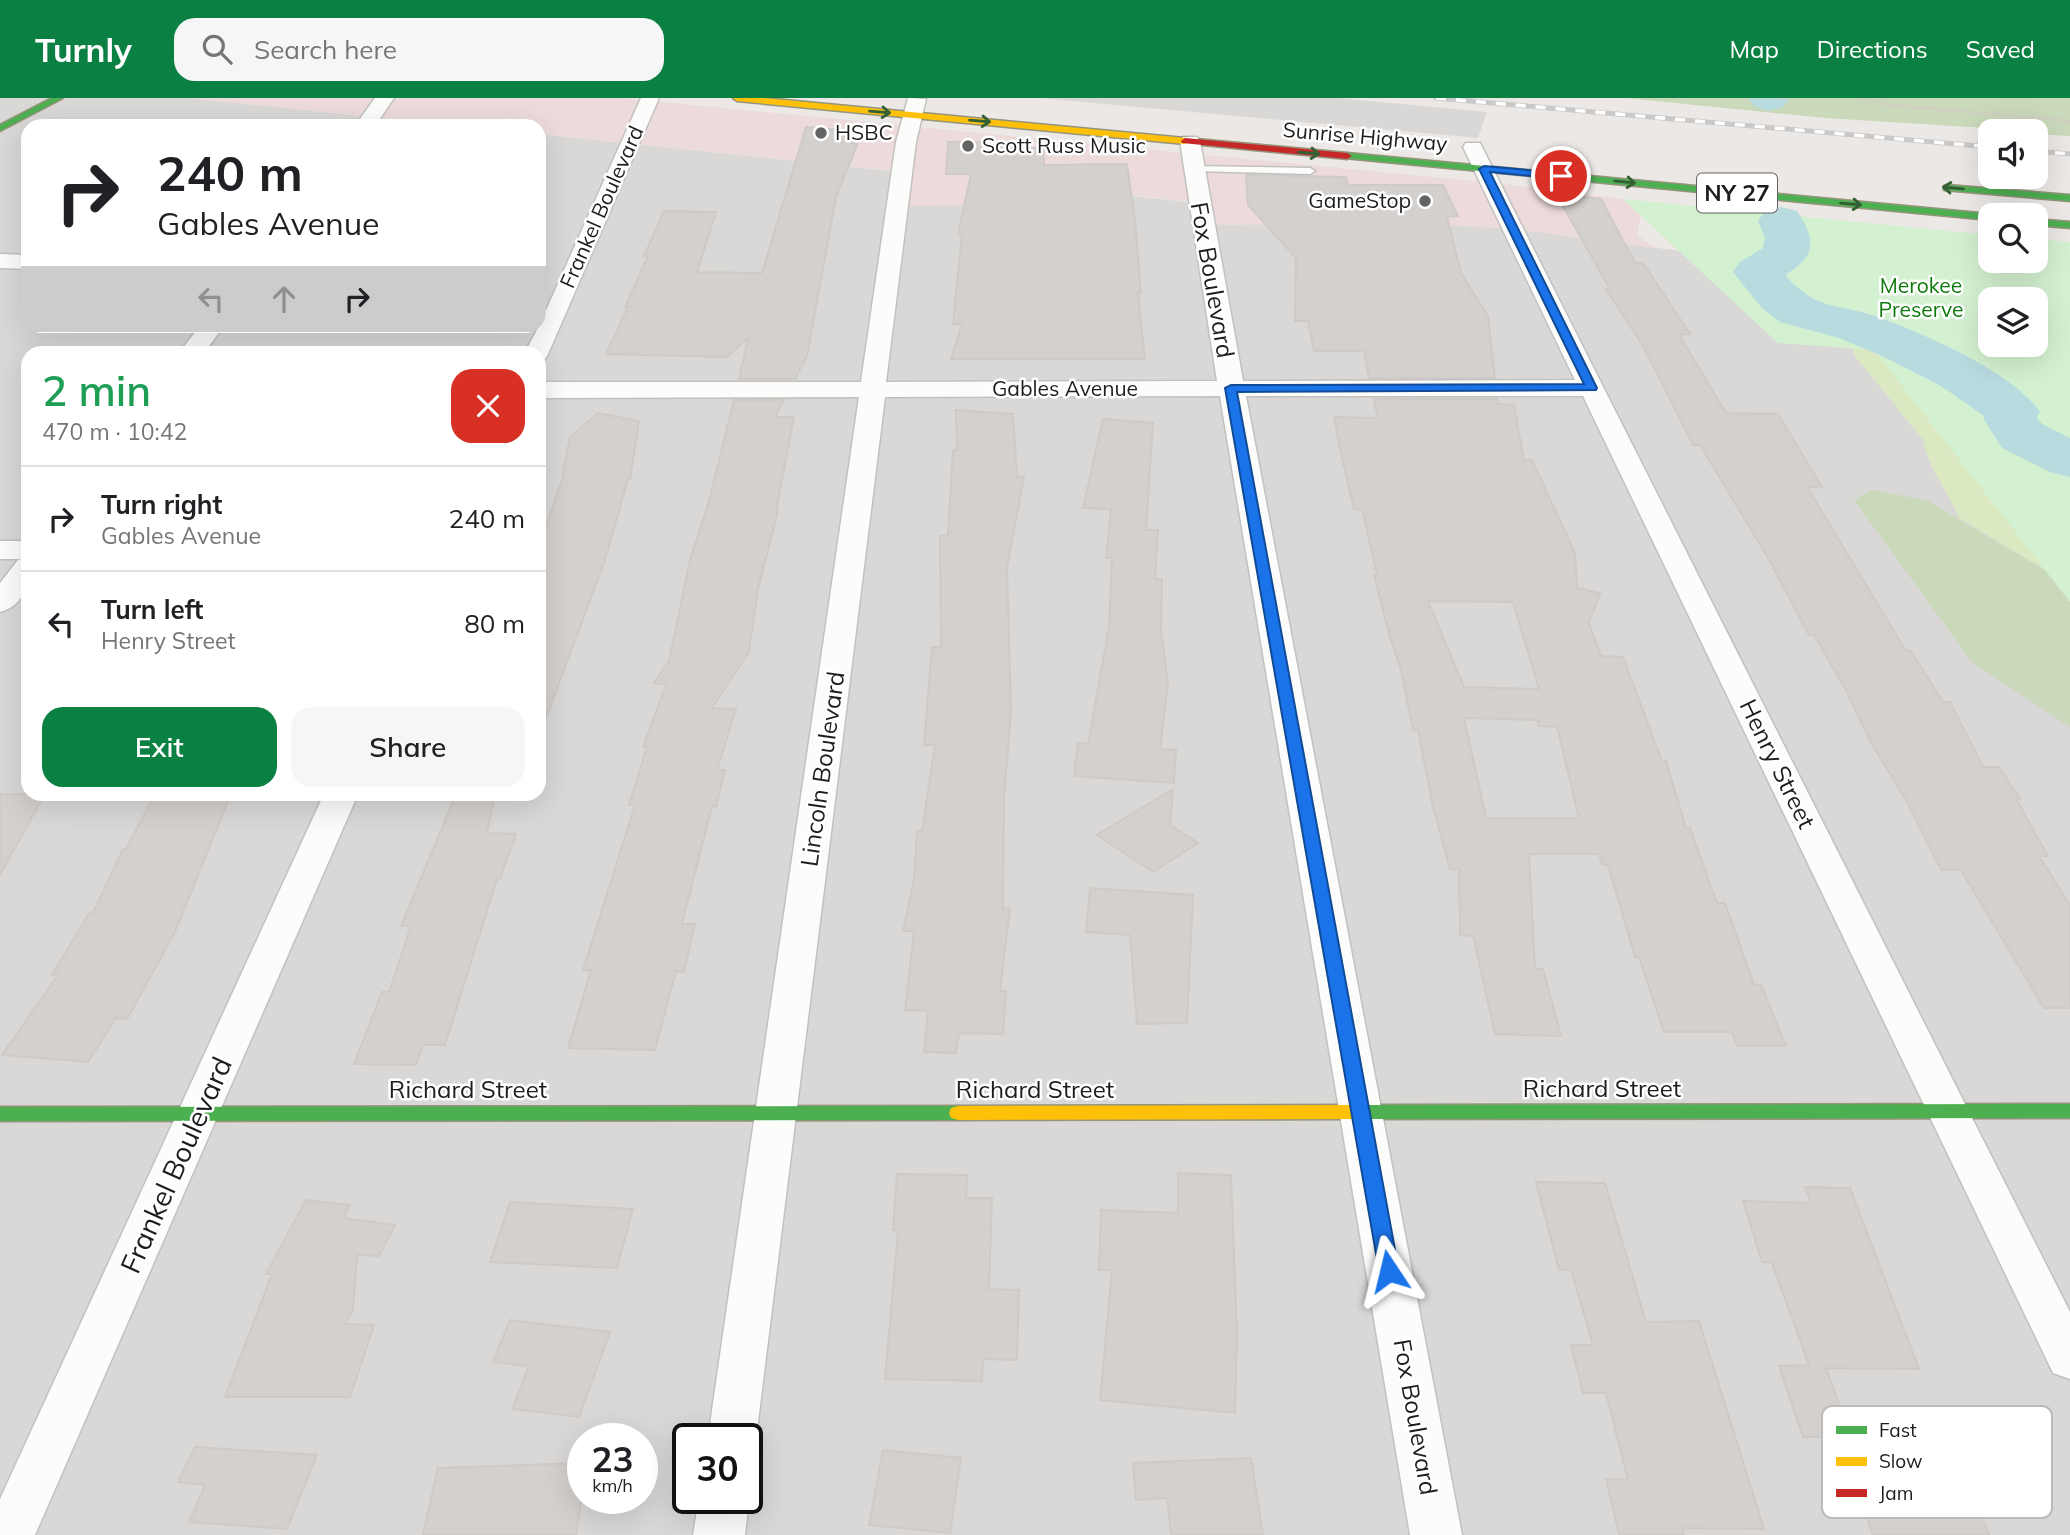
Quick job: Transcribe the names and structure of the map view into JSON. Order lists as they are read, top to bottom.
{
  "streets": {
    "main road": ["Sunrise Highway", "NY 27", "Richard Street"],
    "street": [
      "Frankel Boulevard",
      "Fox Boulevard",
      "Gables Avenue",
      "Henry Street",
      "Lincoln Boulevard"
    ]
  },
  "crossings": [
    ["Sunrise Highway", "Fox Boulevard"],
    ["Sunrise Highway", "Henry Street"],
    ["Sunrise Highway", "Lincoln Boulevard"],
    ["Frankel Boulevard", "Richard Street"],
    ["Fox Boulevard", "Gables Avenue"],
    ["Fox Boulevard", "Richard Street"],
    ["Gables Avenue", "Henry Street"],
    ["Gables Avenue", "Lincoln Boulevard"],
    ["Henry Street", "Richard Street"],
    ["Lincoln Boulevard", "Richard Street"]
  ],
  "one_way": ["Sunrise Highway"],
  "parks": ["Merokee Preserve"],
  "places": ["HSBC", "Scott Russ Music", "GameStop"],
  "legend": ["Fast", "Slow", "Jam"],
  "page": {
    "header": "Turnly",
    "search": "Search here",
    "nav": ["Map", "Directions", "Saved"],
    "turn": ["240 m", "Gables Avenue"],
    "heading": ["2 min", "470 m · 10:42"],
    "list": [
      {
        "name": "Turn right",
        "note": "Gables Avenue",
        "value": "240 m"
      },
      {
        "name": "Turn left",
        "note": "Henry Street",
        "value": "80 m"
      }
    ],
    "buttons": ["Exit", "Share"],
    "speed": "23 km/h",
    "limit": "30"
  }
}
